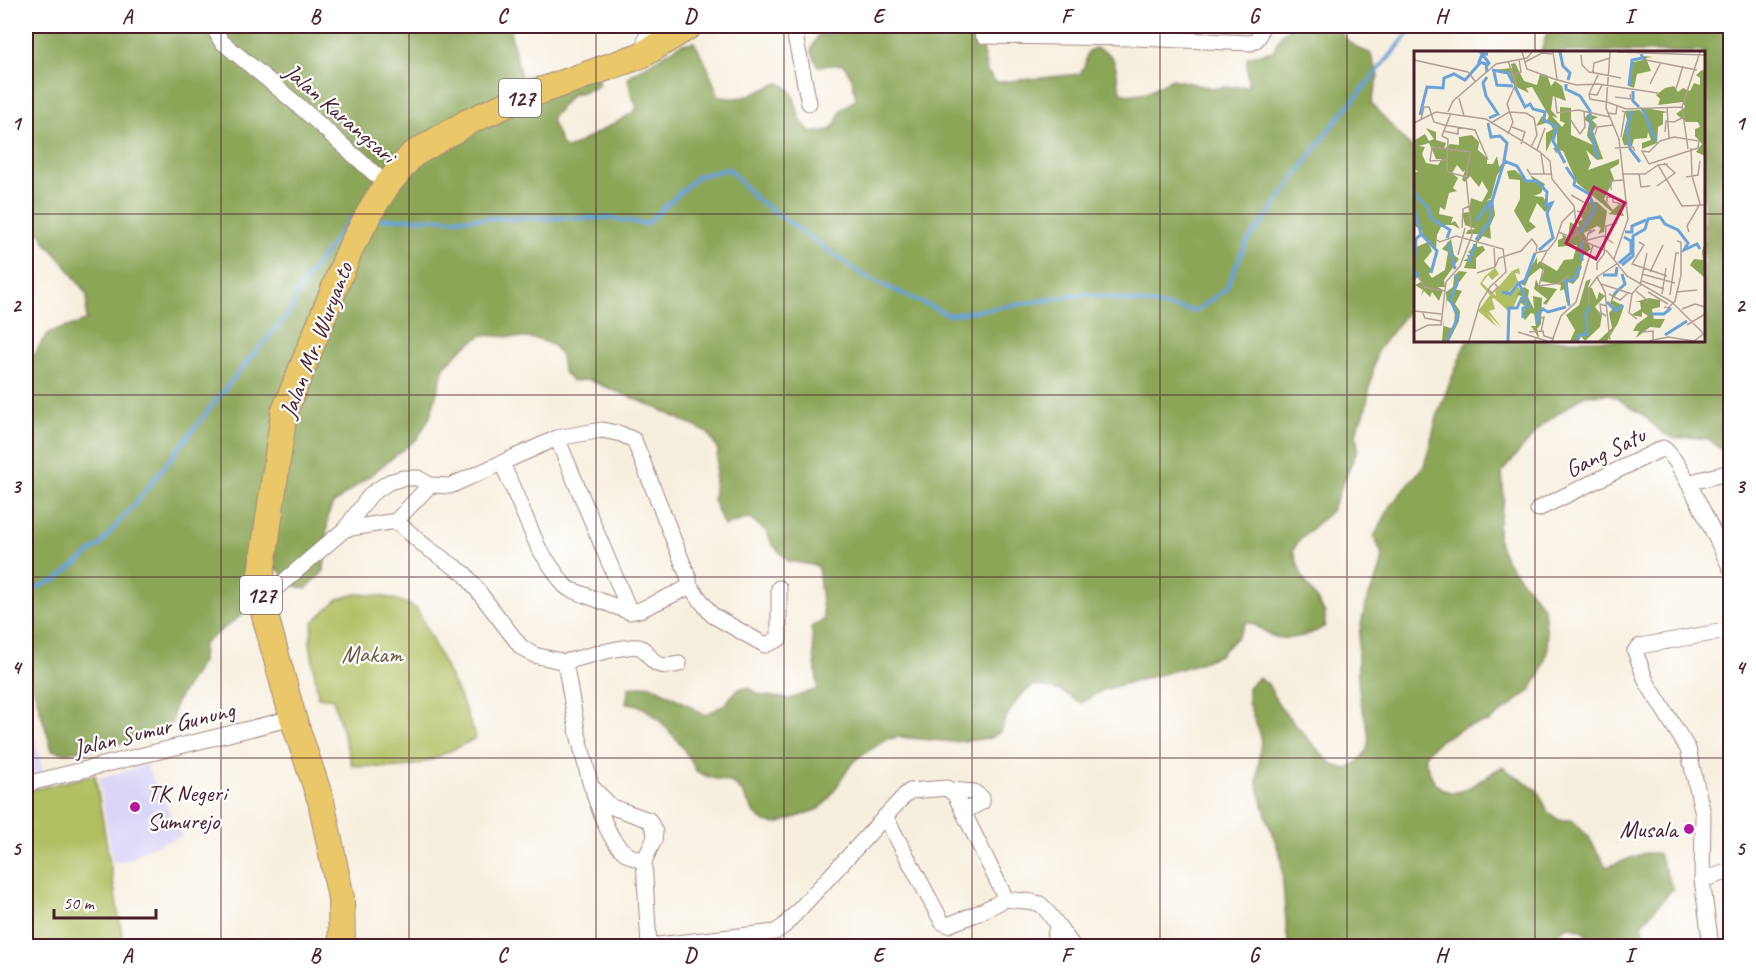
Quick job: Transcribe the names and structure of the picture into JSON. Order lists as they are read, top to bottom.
{
  "streets": {
    "main road": ["127", "Jalan Mr. Wuryanto"],
    "street": ["Jalan Karangsari", "Gang Satu", "Jalan Sumur Gunung"]
  },
  "crossings": [
    ["Jalan Karangsari", "Jalan Mr. Wuryanto"],
    ["Jalan Mr. Wuryanto", "Jalan Sumur Gunung"]
  ],
  "parks": ["Makam"],
  "places": ["TK Negeri Sumurejo", "Musala"],
  "scale_bar": "50 m",
  "grid": {
    "columns": [
      "A",
      "B",
      "C",
      "D",
      "E",
      "F",
      "G",
      "H",
      "I"
    ],
    "rows": [
      "1",
      "2",
      "3",
      "4",
      "5"
    ]
  }
}
